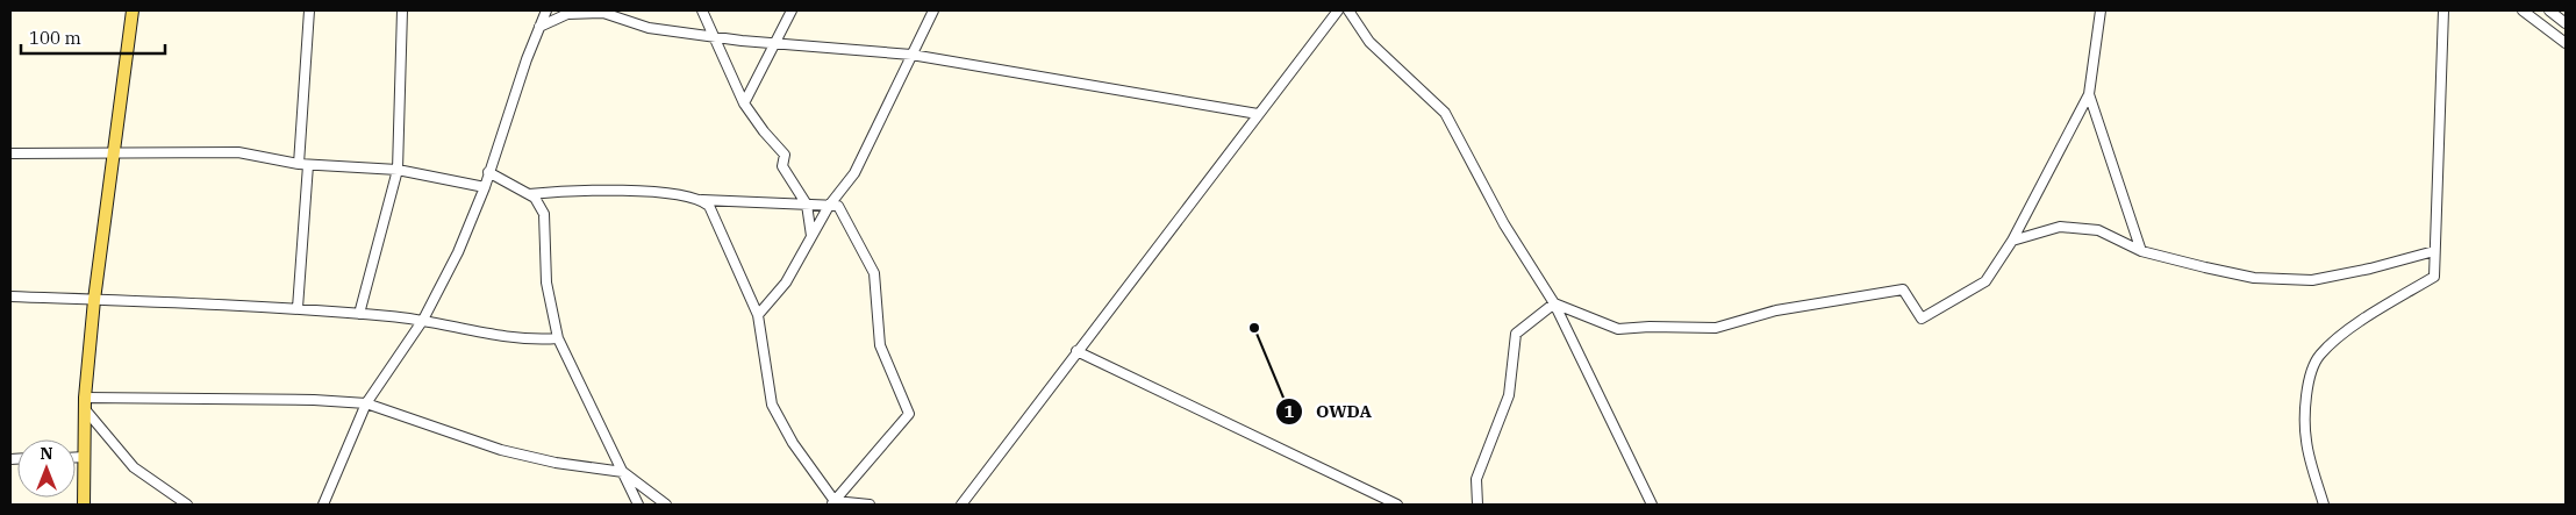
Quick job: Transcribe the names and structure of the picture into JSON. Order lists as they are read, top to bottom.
{
  "places": ["OWDA"],
  "scale_bar": "100 m",
  "north": "top"
}
